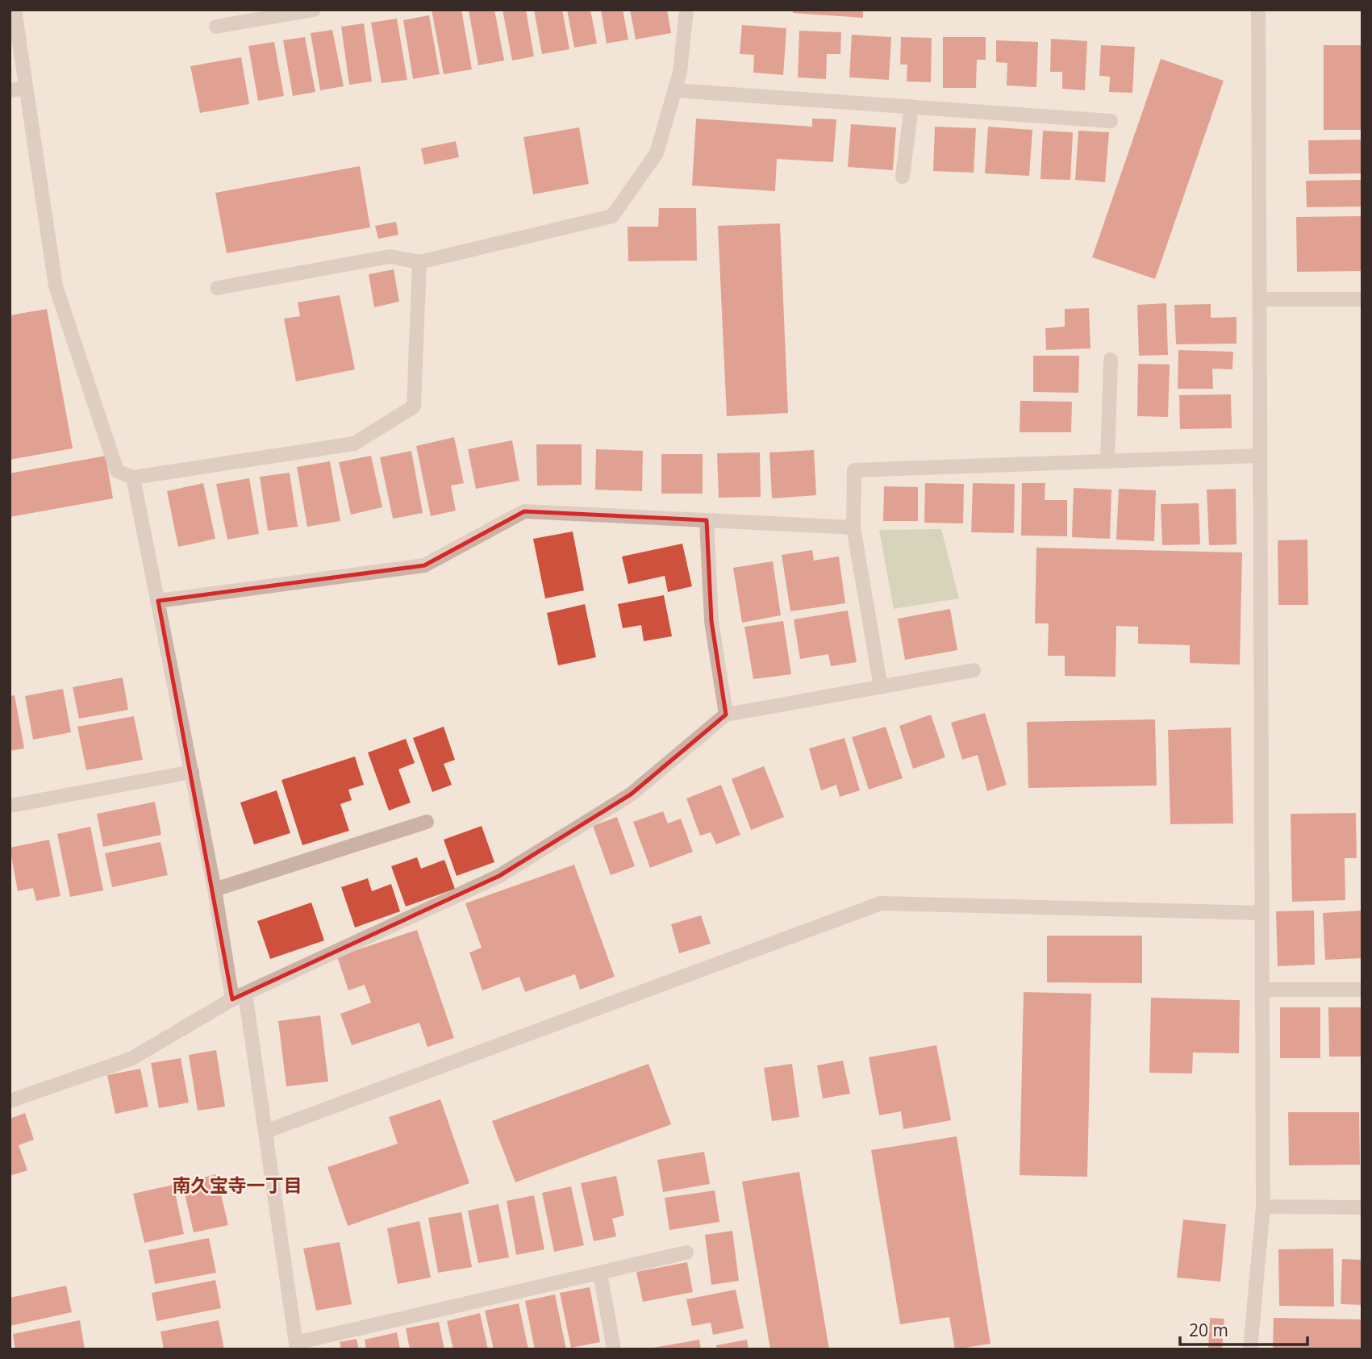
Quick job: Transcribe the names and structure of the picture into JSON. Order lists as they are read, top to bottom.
{
  "districts": ["南久宝寺一丁目"],
  "scale_bar": "20 m"
}
